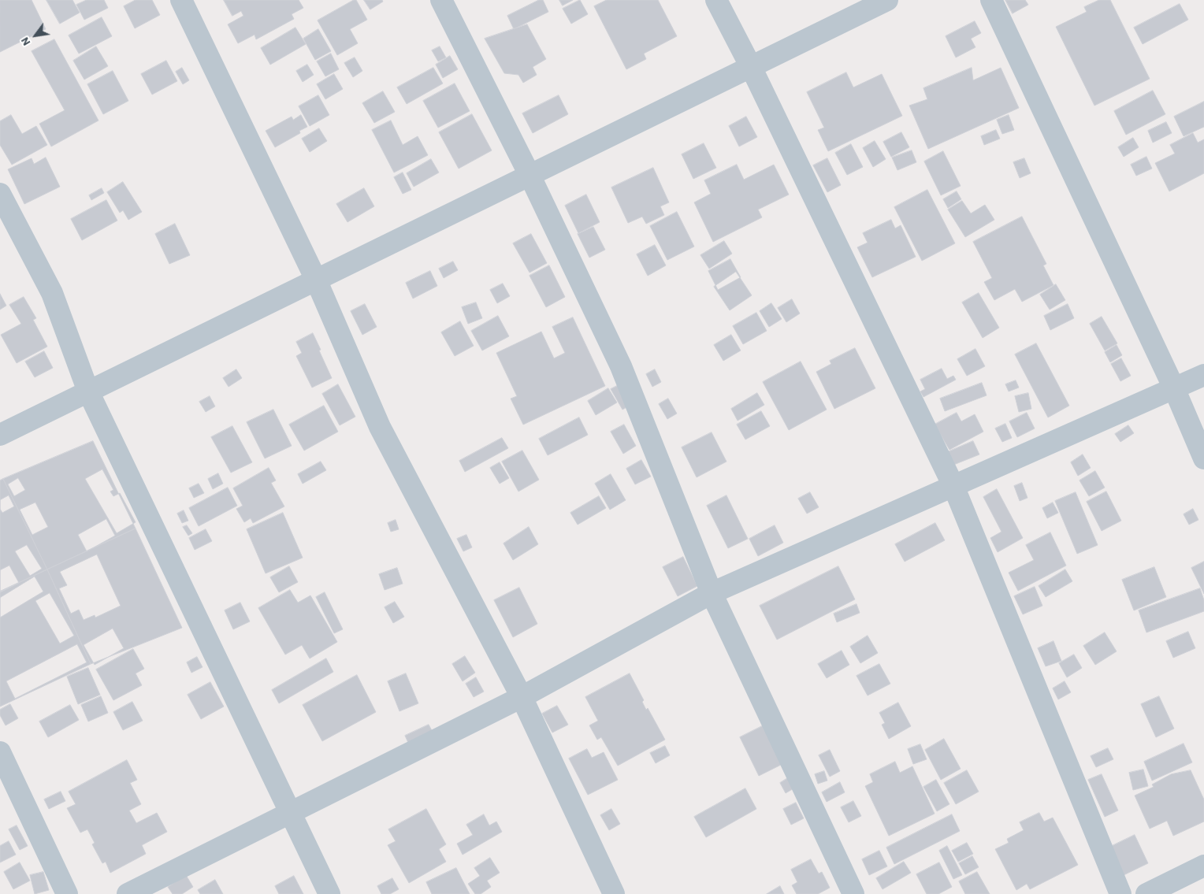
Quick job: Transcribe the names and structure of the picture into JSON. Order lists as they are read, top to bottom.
{
  "north": "bottom left"
}
